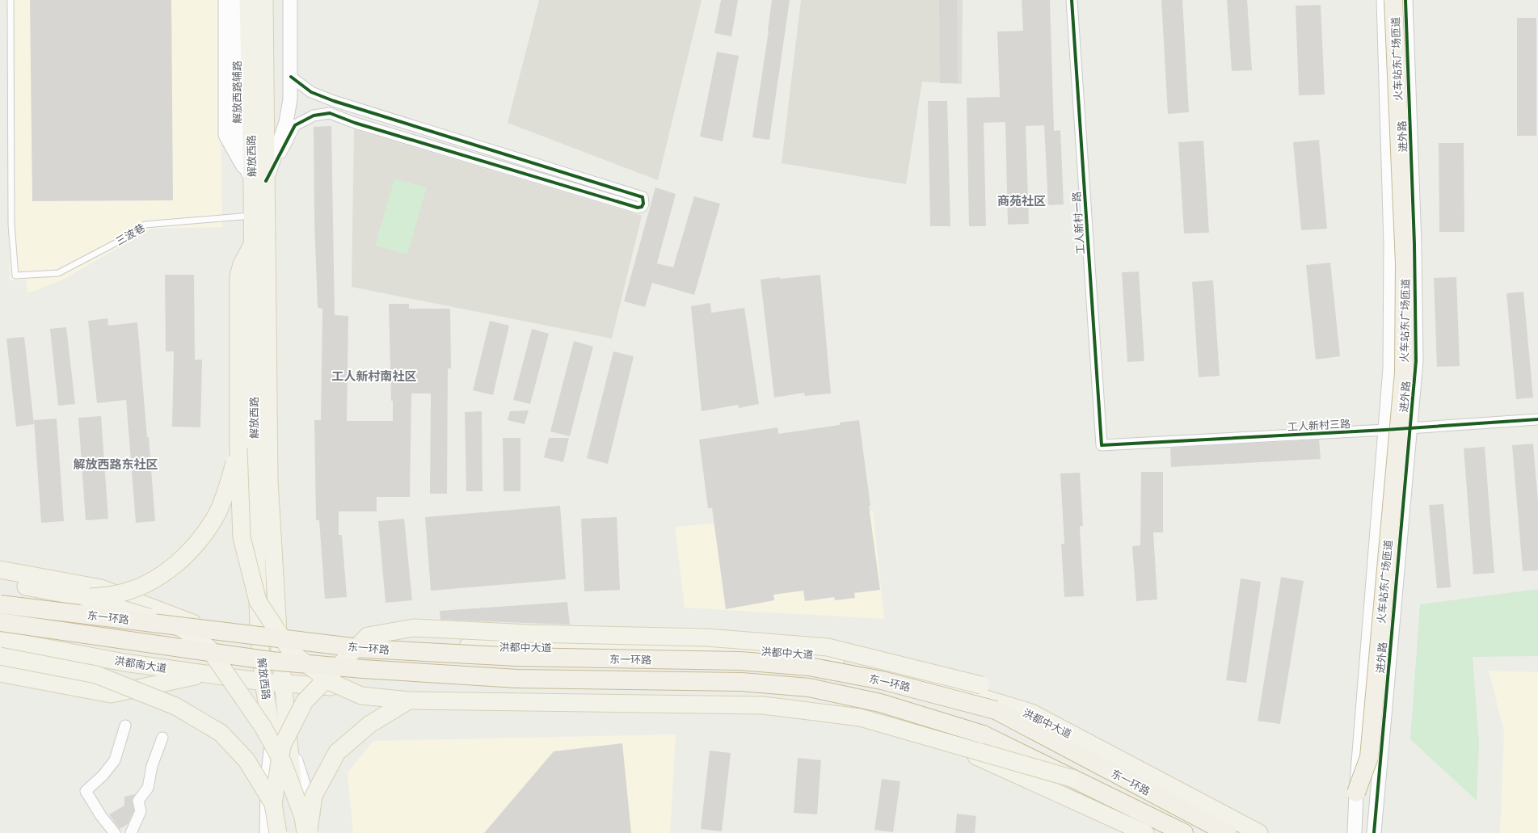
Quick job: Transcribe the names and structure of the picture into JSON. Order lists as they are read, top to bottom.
{
  "streets": {
    "highway": ["火车站东广场匝道", "东一环路"],
    "main road": [
      "解放西路辅路",
      "解放西路",
      "洪都中大道",
      "洪都南大道"
    ],
    "street": ["进外路", "工人新村一路", "工人新村三路"],
    "lane": ["三波巷"]
  },
  "crossings": [
    ["火车站东广场匝道", "进外路"],
    ["解放西路辅路", "解放西路"],
    ["进外路", "工人新村三路"],
    ["解放西路", "三波巷"],
    ["解放西路", "洪都中大道"],
    ["解放西路", "洪都南大道"],
    ["工人新村一路", "工人新村三路"]
  ],
  "districts": ["商苑社区", "工人新村南社区", "解放西路东社区"]
}
